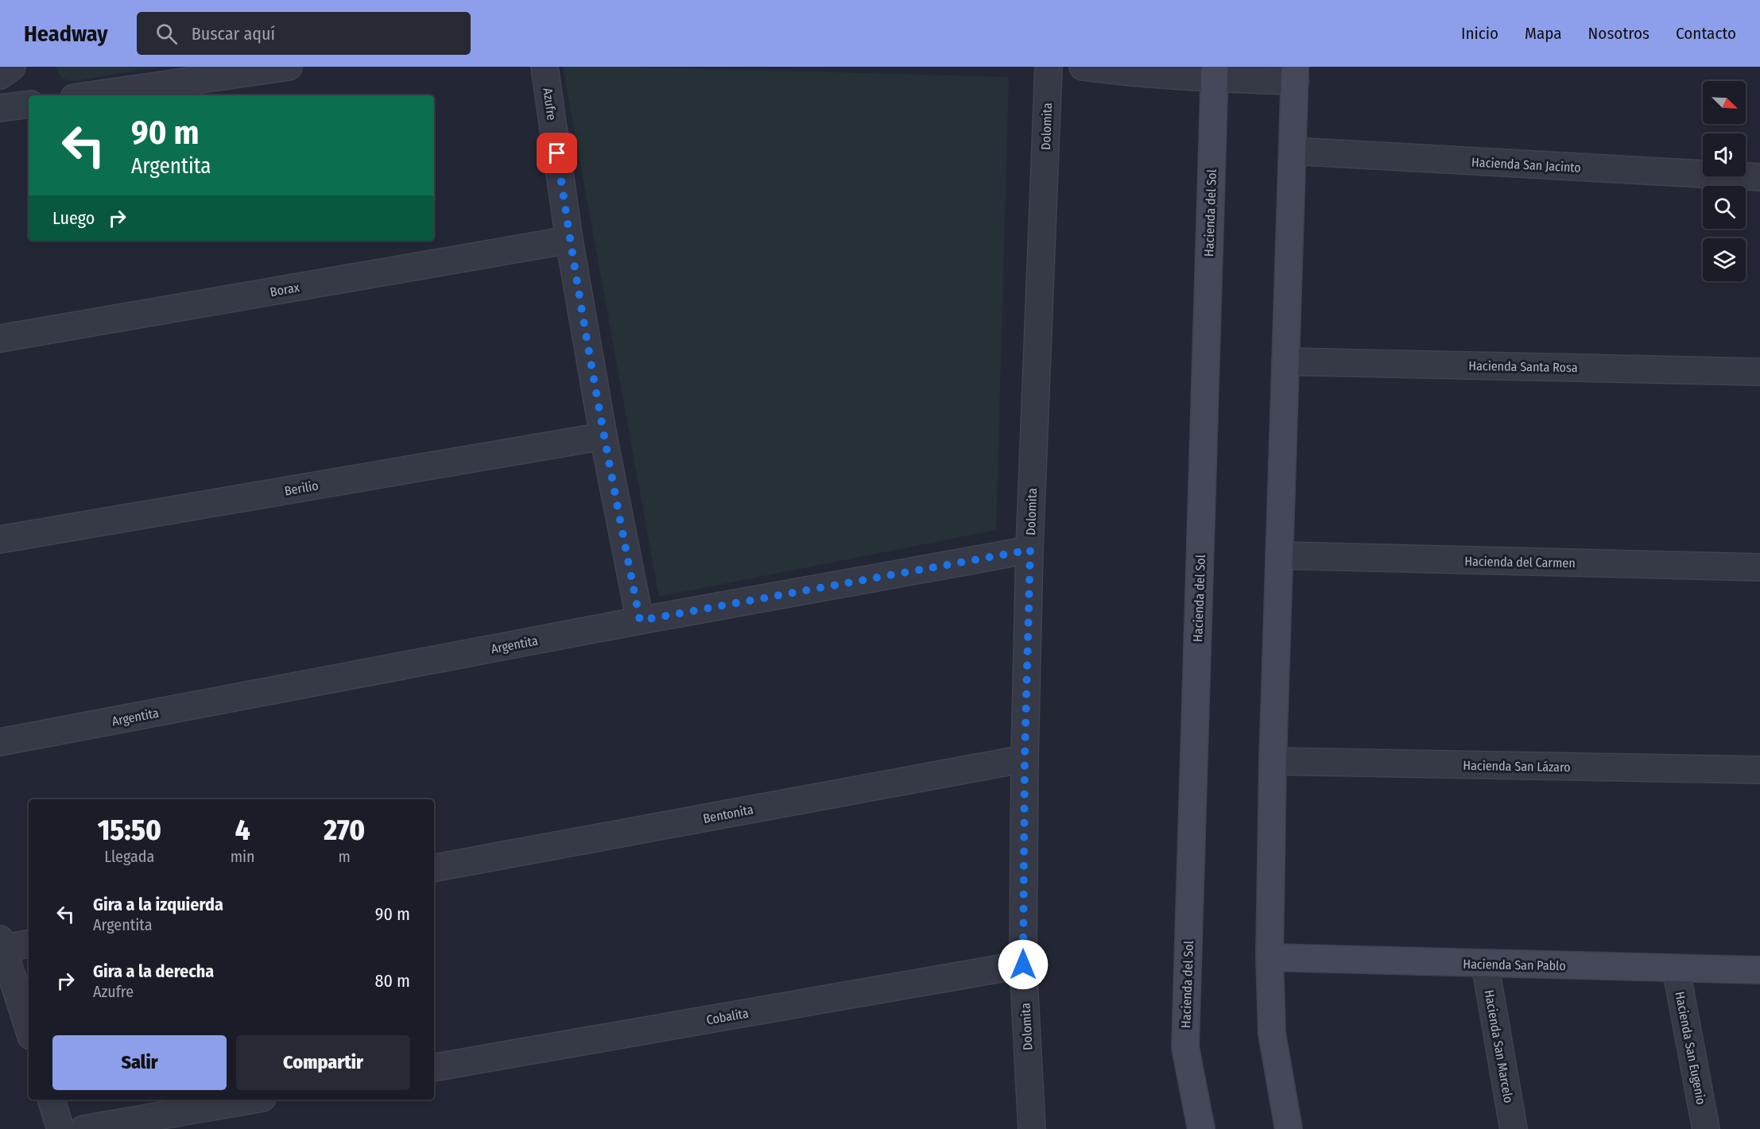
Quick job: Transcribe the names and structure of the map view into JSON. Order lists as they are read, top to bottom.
{
  "streets": {
    "street": [
      "Azufre",
      "Dolomita",
      "Hacienda San Jacinto",
      "Hacienda del Sol",
      "Borax",
      "Hacienda Santa Rosa",
      "Berilio",
      "Hacienda del Carmen",
      "Argentita",
      "Hacienda San Lázaro",
      "Bentonita",
      "Hacienda San Pablo",
      "Cobalita",
      "Hacienda San Marcelo",
      "Hacienda San Eugenio"
    ]
  },
  "crossings": [
    ["Azufre", "Borax"],
    ["Azufre", "Berilio"],
    ["Azufre", "Argentita"],
    ["Dolomita", "Argentita"],
    ["Dolomita", "Bentonita"],
    ["Dolomita", "Cobalita"],
    ["Hacienda San Pablo", "Hacienda San Marcelo"],
    ["Hacienda San Pablo", "Hacienda San Eugenio"]
  ],
  "north": "bottom right",
  "page": {
    "header": "Headway",
    "search": "Buscar aquí",
    "nav": [
      "Inicio",
      "Mapa",
      "Nosotros",
      "Contacto"
    ],
    "turn": ["90 m", "Argentita"],
    "then": "Luego",
    "eta": [
      "15:50",
      "Llegada",
      "4",
      "min",
      "270",
      "m"
    ],
    "list": [
      {
        "name": "Gira a la izquierda",
        "note": "Argentita",
        "value": "90 m"
      },
      {
        "name": "Gira a la derecha",
        "note": "Azufre",
        "value": "80 m"
      }
    ],
    "buttons": ["Salir", "Compartir"]
  }
}
